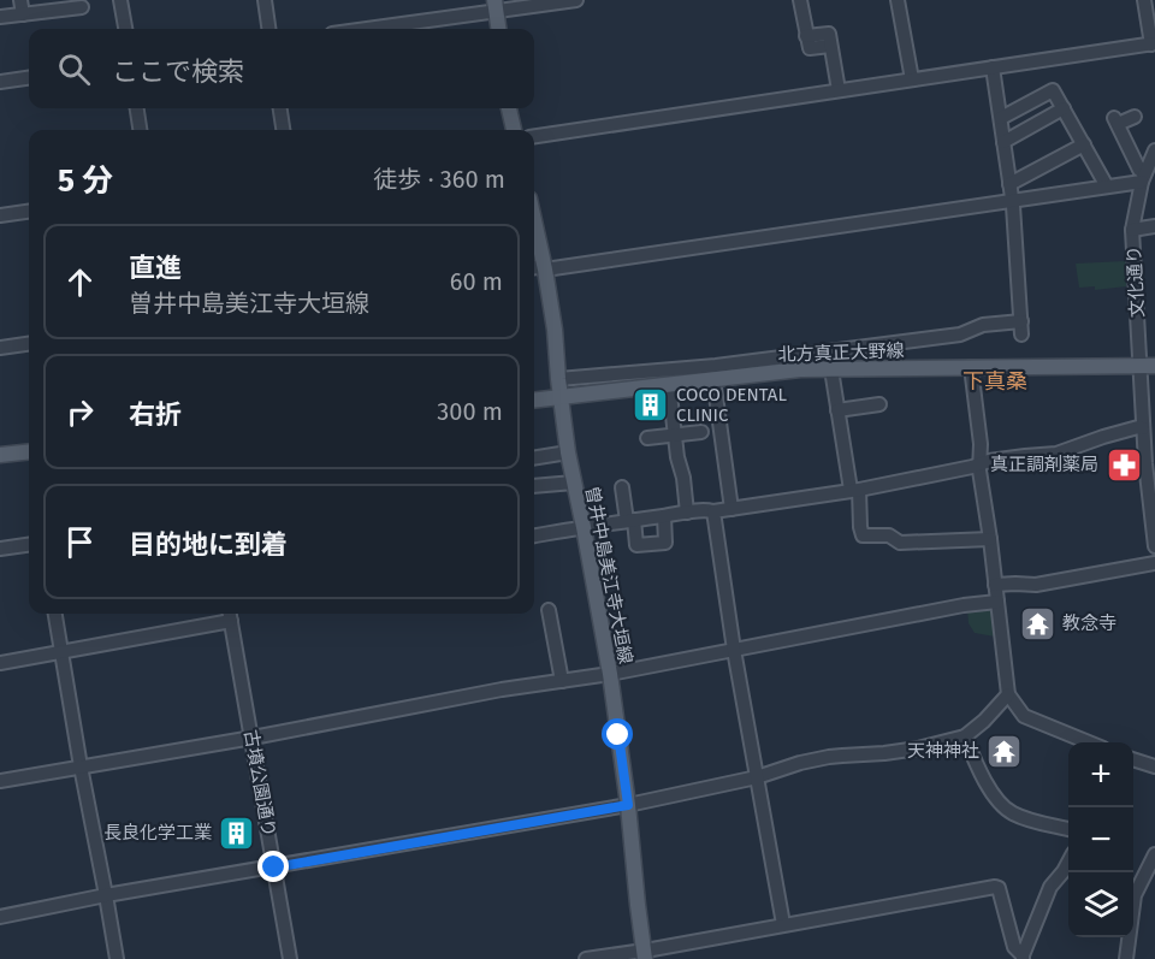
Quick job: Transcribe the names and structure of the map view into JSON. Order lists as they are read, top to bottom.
{
  "streets": {
    "main road": ["北方真正大野線", "曽井中島美江寺大垣線"],
    "street": ["文化通り", "古墳公園通り"]
  },
  "crossings": [
    ["文化通り", "北方真正大野線"],
    ["北方真正大野線", "曽井中島美江寺大垣線"]
  ],
  "districts": ["下真桑"],
  "places": {
    "building": ["COCO DENTAL CLINIC", "長良化学工業"],
    "pharmacy": ["真正調剤薬局"],
    "temple": ["教念寺", "天神神社"]
  },
  "page": {
    "search": "ここで検索",
    "heading": ["5 分", "徒歩 · 360 m"],
    "list": [
      ["直進", "曽井中島美江寺大垣線", "60 m"],
      ["右折", "300 m"],
      "目的地に到着"
    ],
    "map_buttons": ["+", "−"]
  }
}
